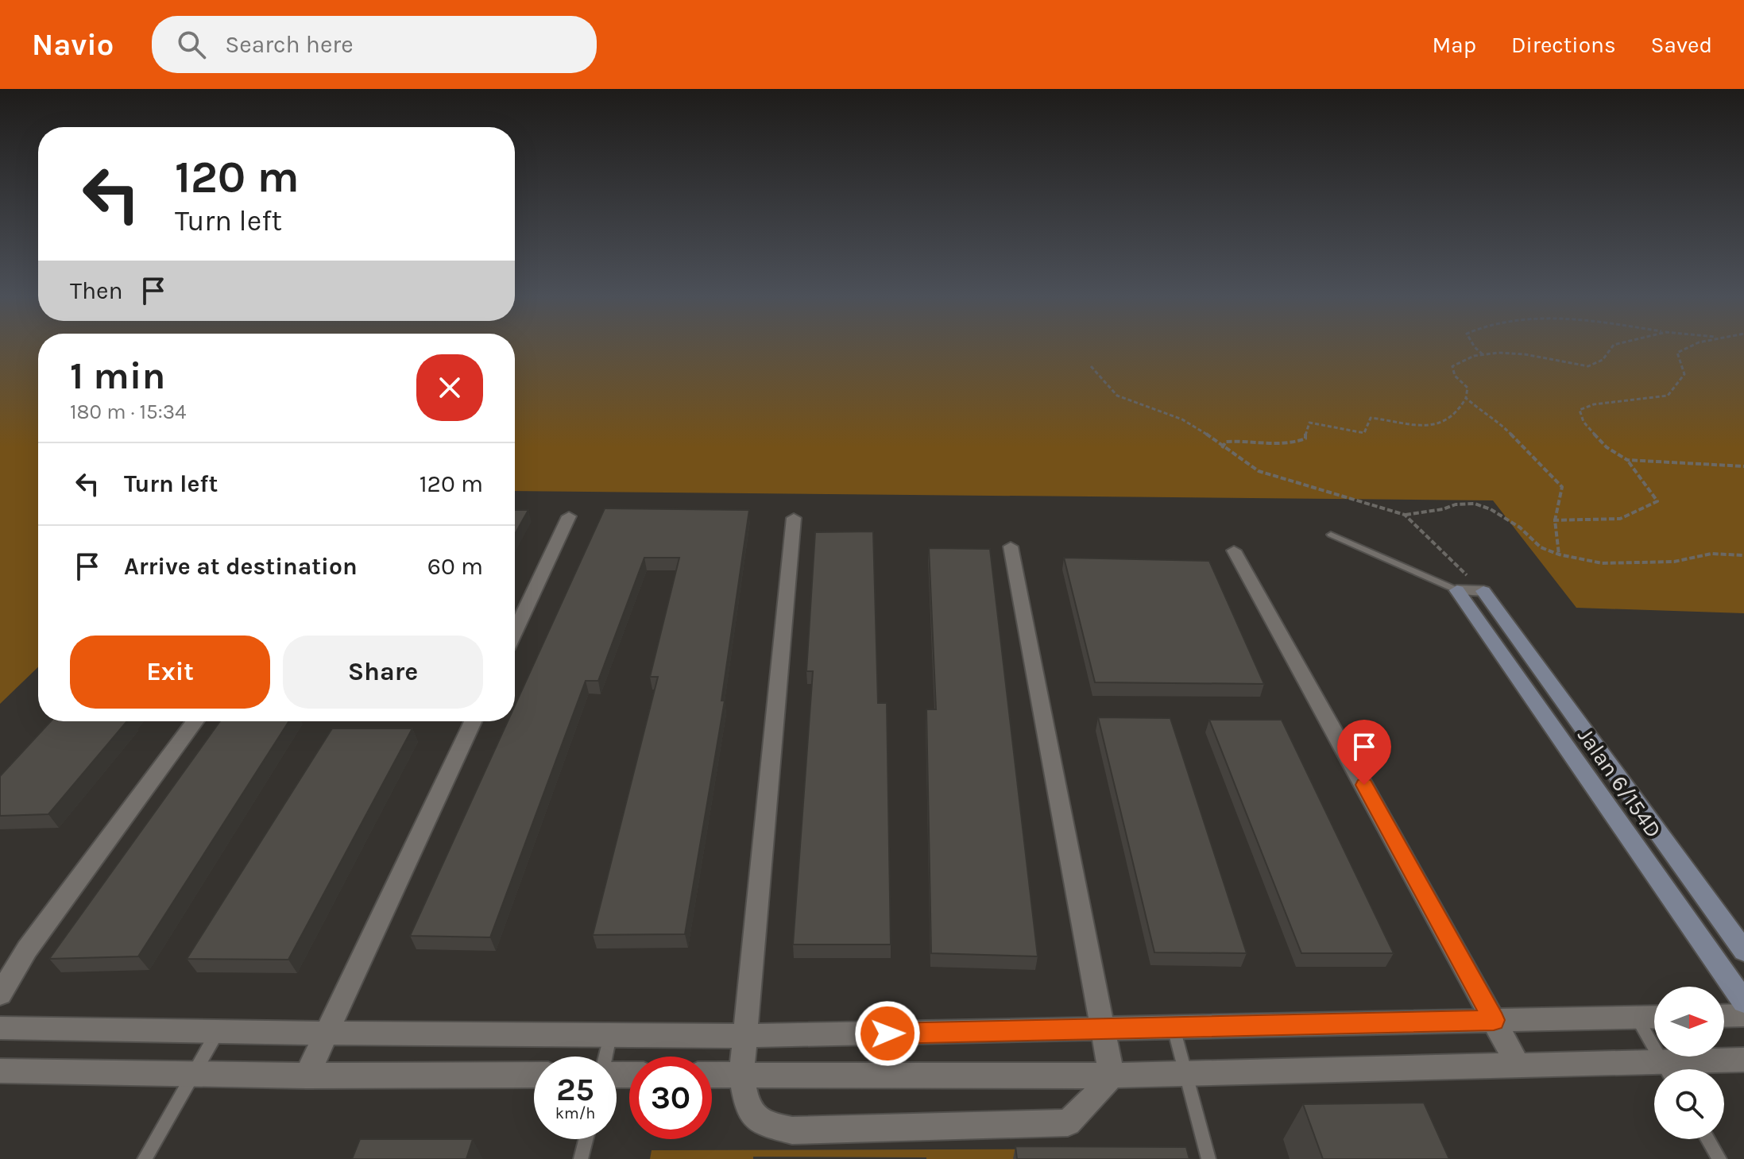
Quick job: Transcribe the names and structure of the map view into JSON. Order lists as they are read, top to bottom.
{
  "streets": {
    "street": ["Jalan 6/154D"]
  },
  "north": "right",
  "page": {
    "header": "Navio",
    "search": "Search here",
    "nav": ["Map", "Directions", "Saved"],
    "turn": ["120 m", "Turn left"],
    "then": "Then",
    "heading": ["1 min", "180 m · 15:34"],
    "list": [
      {
        "name": "Turn left",
        "value": "120 m"
      },
      {
        "name": "Arrive at destination",
        "value": "60 m"
      }
    ],
    "buttons": ["Exit", "Share"],
    "speed": "25 km/h",
    "limit": "30"
  }
}
